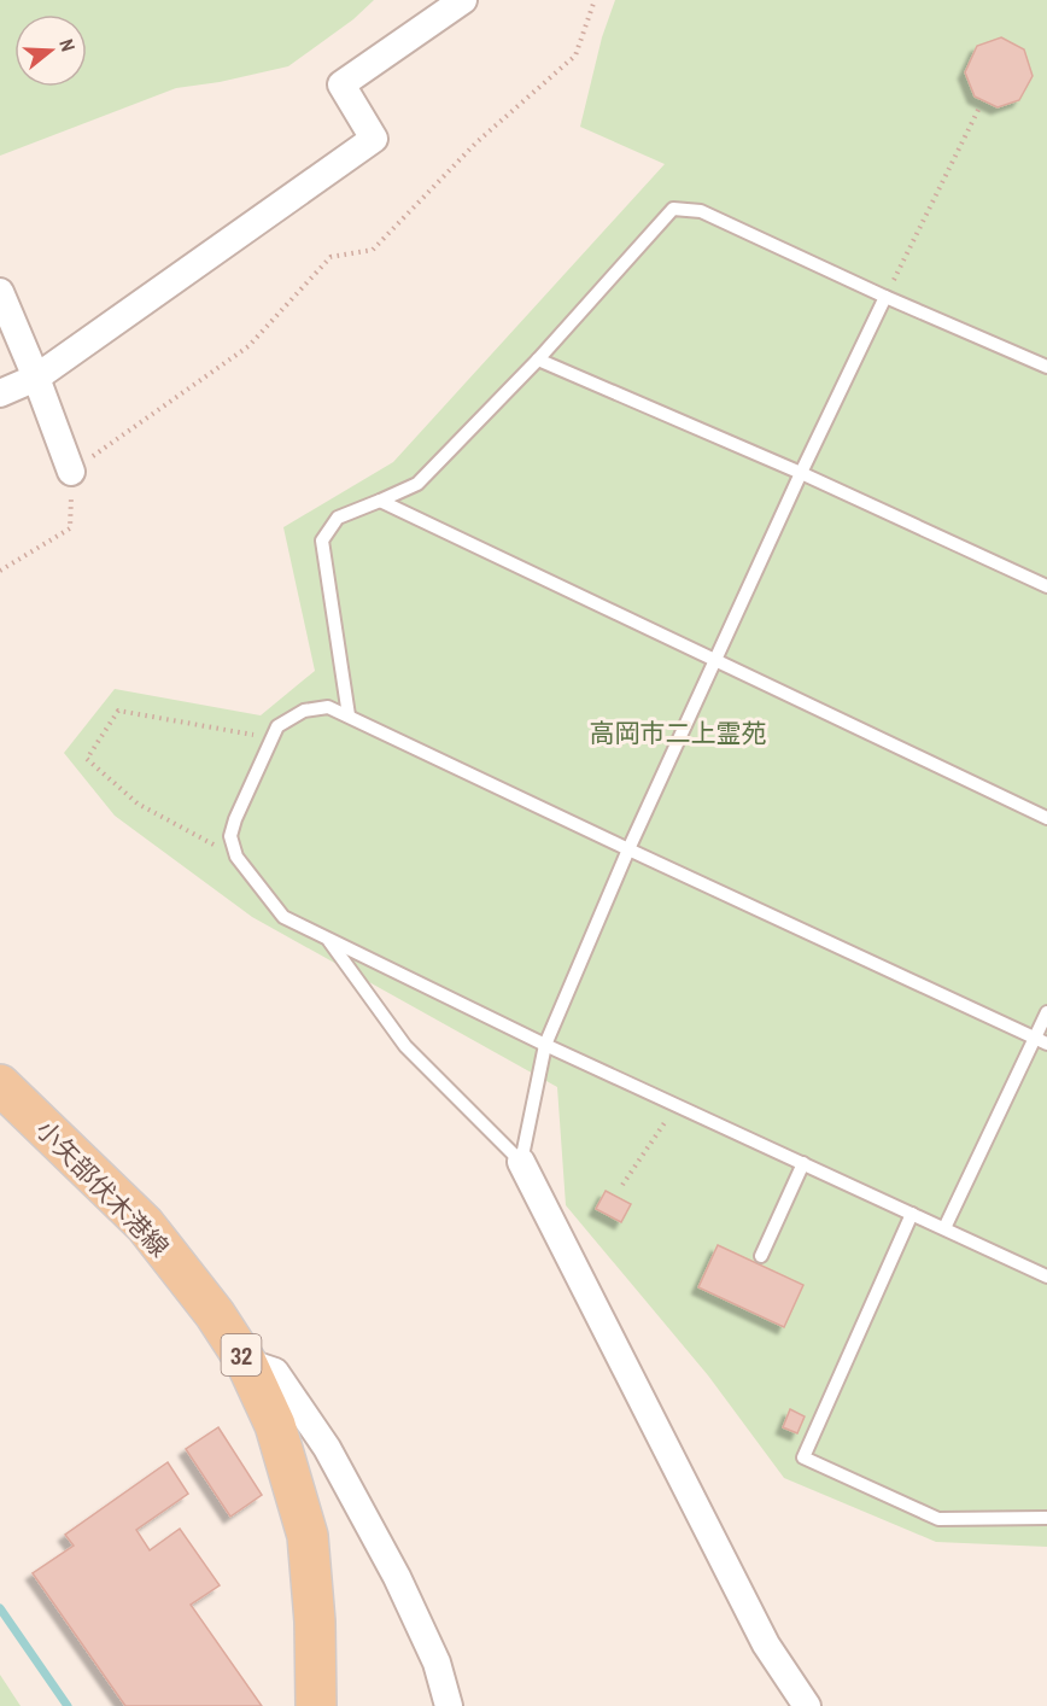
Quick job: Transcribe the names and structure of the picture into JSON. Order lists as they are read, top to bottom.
{
  "streets": {
    "main road": ["小矢部伏木港線", "32"]
  },
  "parks": ["高岡市二上霊苑"],
  "north": "right"
}
